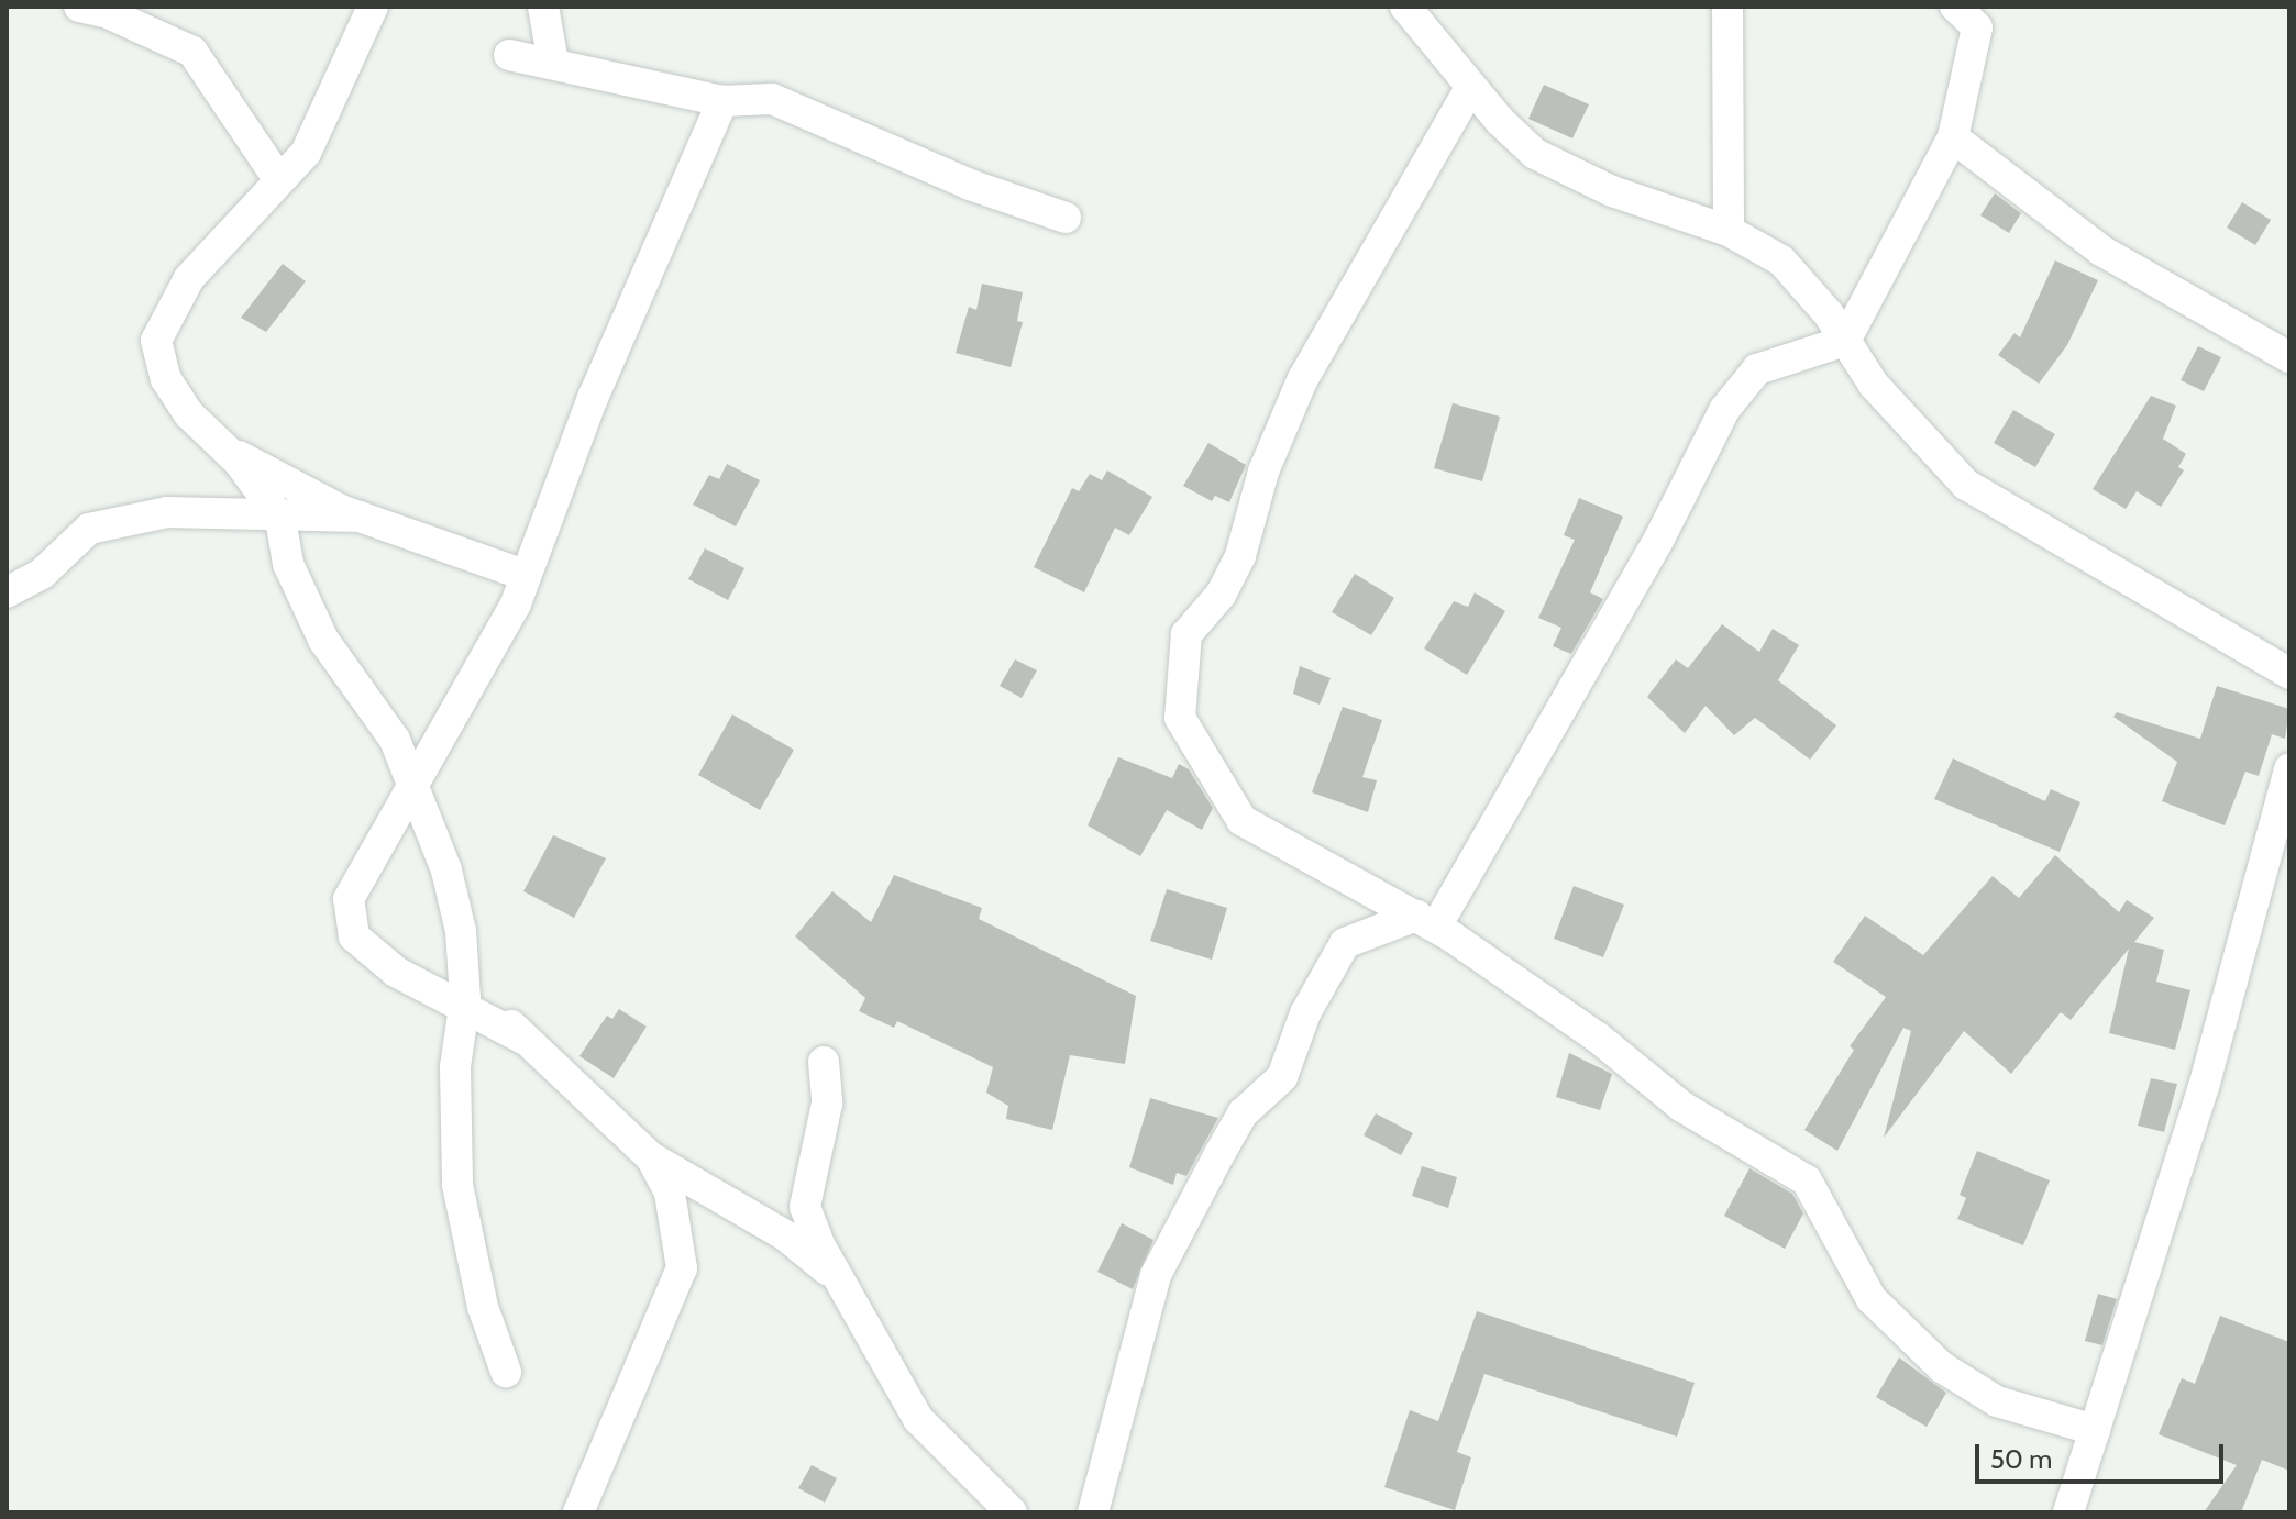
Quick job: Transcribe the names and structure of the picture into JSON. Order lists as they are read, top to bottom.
{
  "scale_bar": "50 m"
}
